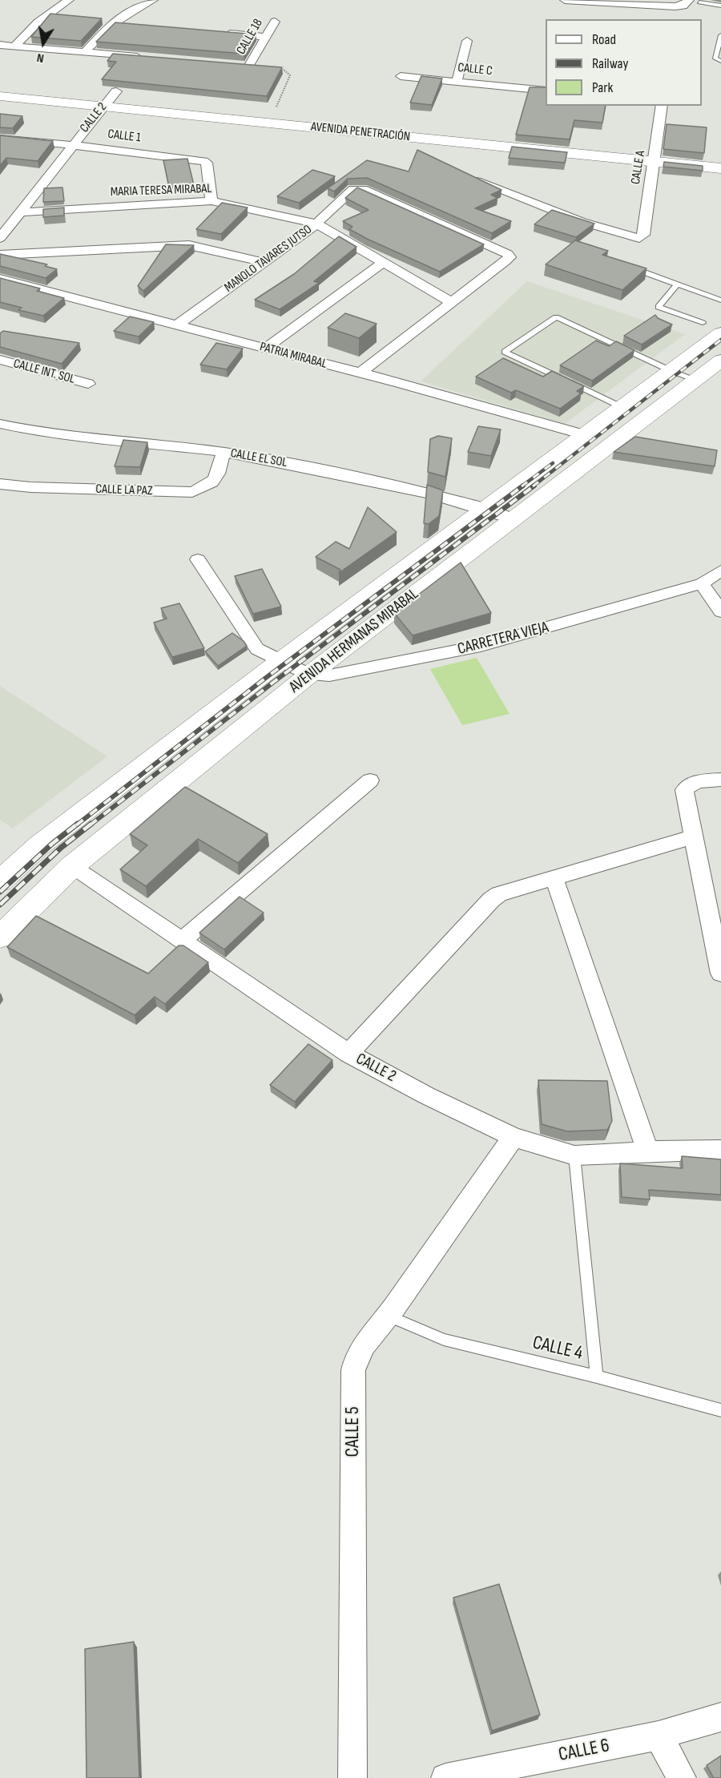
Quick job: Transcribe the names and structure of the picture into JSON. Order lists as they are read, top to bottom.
{
  "streets": {
    "main road": ["AVENIDA PENETRACIÓN", "AVENIDA HERMANAS MIRABAL"],
    "street": [
      "CALLE 18",
      "CALLE C",
      "CALLE 2",
      "CALLE 1",
      "CALLE A",
      "MARIA TERESA MIRABAL",
      "MANOLO TAVARES JUTSO",
      "PATRIA MIRABAL",
      "CALLE INT. SOL",
      "CALLE EL SOL",
      "CALLE LA PAZ",
      "CARRETERA VIEJA",
      "CALLE 5",
      "CALLE 6"
    ],
    "lane": ["CALLE 4"]
  },
  "crossings": [
    ["CALLE 2", "AVENIDA PENETRACIÓN"],
    ["CALLE 2", "CALLE 1"],
    ["CALLE 2", "MARIA TERESA MIRABAL"],
    ["CALLE 2", "AVENIDA HERMANAS MIRABAL"],
    ["CALLE 2", "CALLE 5"],
    ["AVENIDA PENETRACIÓN", "CALLE A"],
    ["CALLE 1", "MARIA TERESA MIRABAL"],
    ["MARIA TERESA MIRABAL", "MANOLO TAVARES JUTSO"],
    ["MANOLO TAVARES JUTSO", "PATRIA MIRABAL"],
    ["PATRIA MIRABAL", "AVENIDA HERMANAS MIRABAL"],
    ["CALLE EL SOL", "CALLE LA PAZ"],
    ["CALLE EL SOL", "AVENIDA HERMANAS MIRABAL"],
    ["CARRETERA VIEJA", "AVENIDA HERMANAS MIRABAL"],
    ["CALLE 4", "CALLE 5"]
  ],
  "legend": ["Road", "Railway", "Park"],
  "north": "bottom"
}
